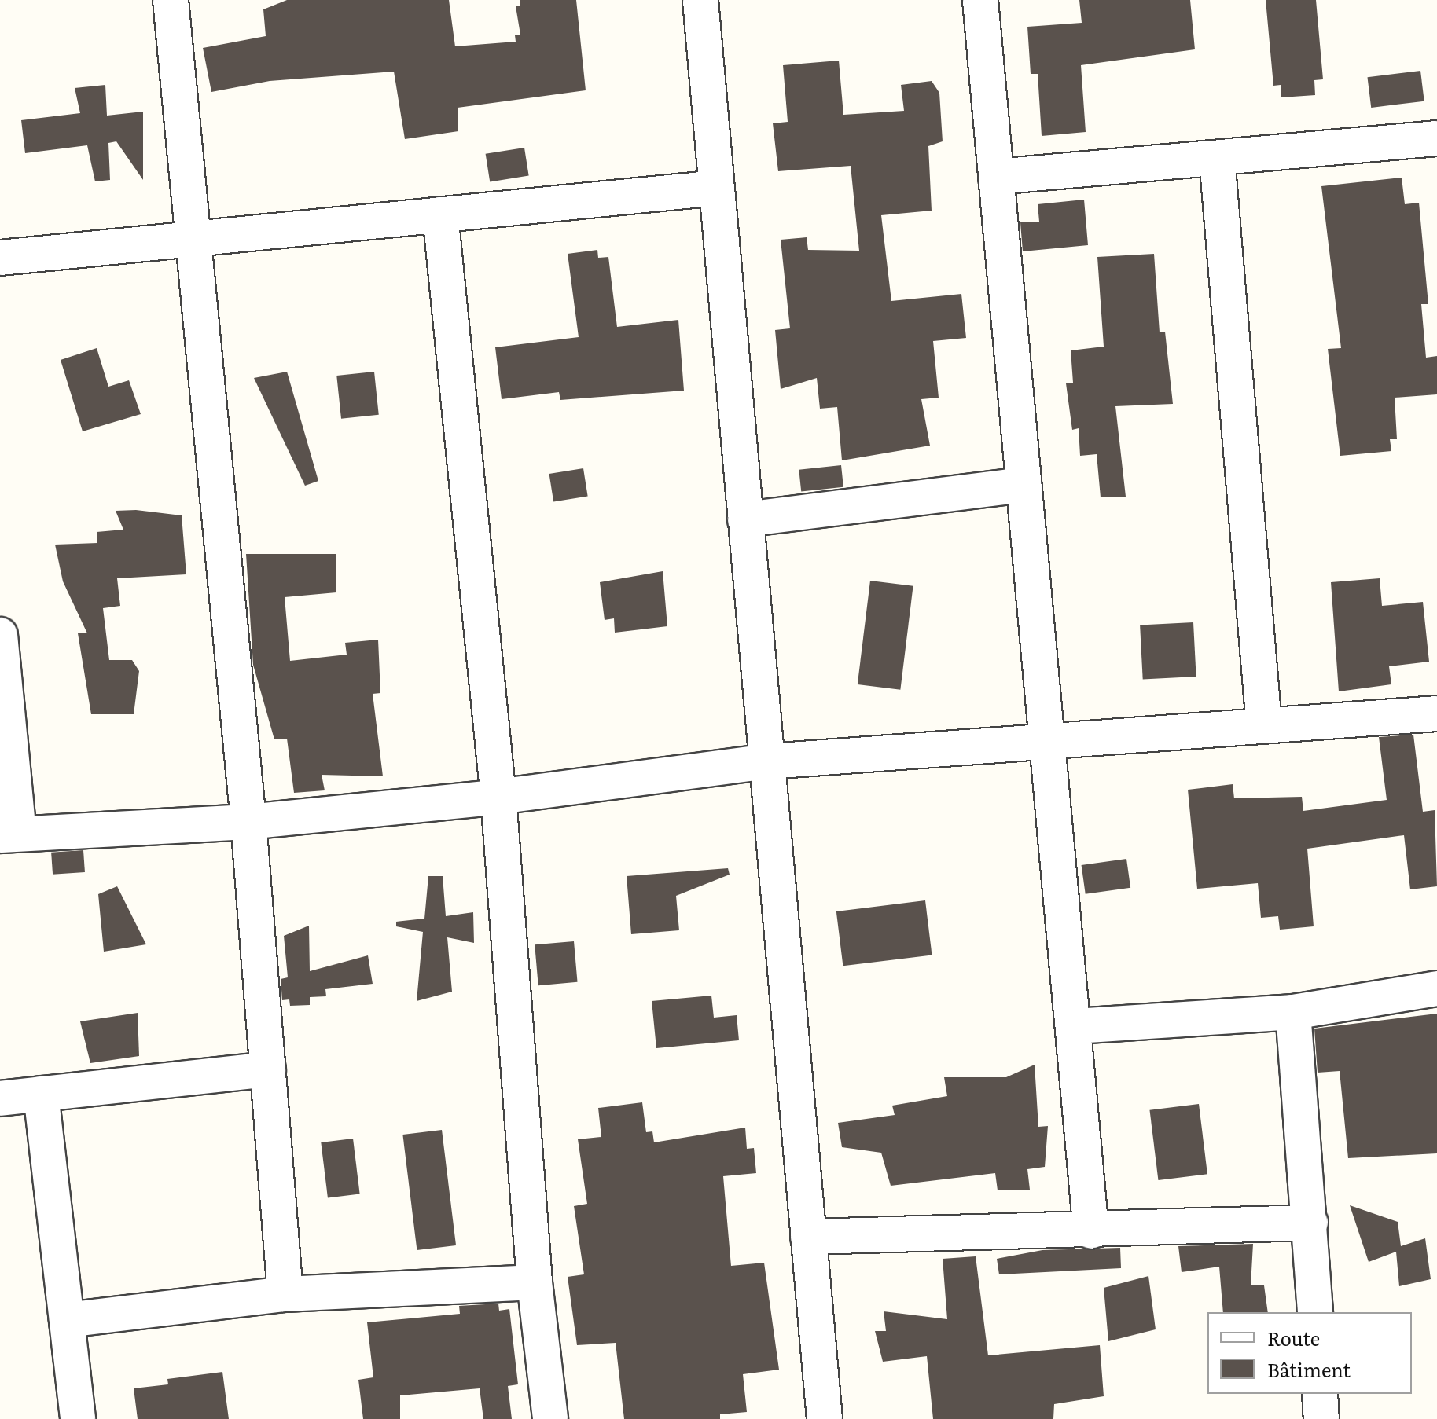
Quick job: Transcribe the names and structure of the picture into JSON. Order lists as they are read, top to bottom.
{
  "legend": ["Route", "Bâtiment"]
}
